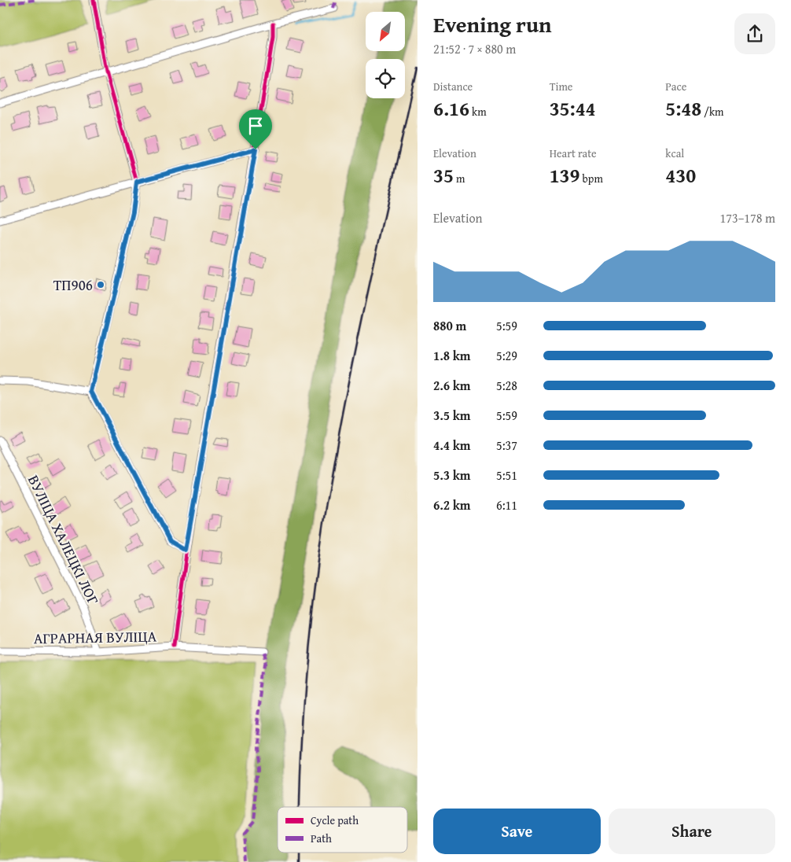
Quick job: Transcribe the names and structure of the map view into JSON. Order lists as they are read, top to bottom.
{
  "streets": {
    "street": ["ВУЛІЦА ХАЛЕЦКІ ЛОГ", "АГРАРНАЯ ВУЛІЦА"]
  },
  "crossings": [
    ["ВУЛІЦА ХАЛЕЦКІ ЛОГ", "АГРАРНАЯ ВУЛІЦА"]
  ],
  "places": ["ТП906"],
  "legend": ["Cycle path", "Path"],
  "north": "bottom left",
  "page": {
    "heading": ["Evening run", "21:52 · 7 × 880 m"],
    "stats": [
      ["Distance", "6.16 km"],
      ["Time", "35:44"],
      ["Pace", "5:48 /km"],
      ["Elevation", "35 m"],
      ["Heart rate", "139 bpm"],
      ["kcal", "430"]
    ],
    "chart": ["Elevation", "173–178 m"],
    "list": [
      {
        "name": "880 m",
        "note": "5:59"
      },
      {
        "name": "1.8 km",
        "note": "5:29"
      },
      {
        "name": "2.6 km",
        "note": "5:28"
      },
      {
        "name": "3.5 km",
        "note": "5:59"
      },
      {
        "name": "4.4 km",
        "note": "5:37"
      },
      {
        "name": "5.3 km",
        "note": "5:51"
      },
      {
        "name": "6.2 km",
        "note": "6:11"
      }
    ],
    "buttons": ["Save", "Share"]
  }
}
